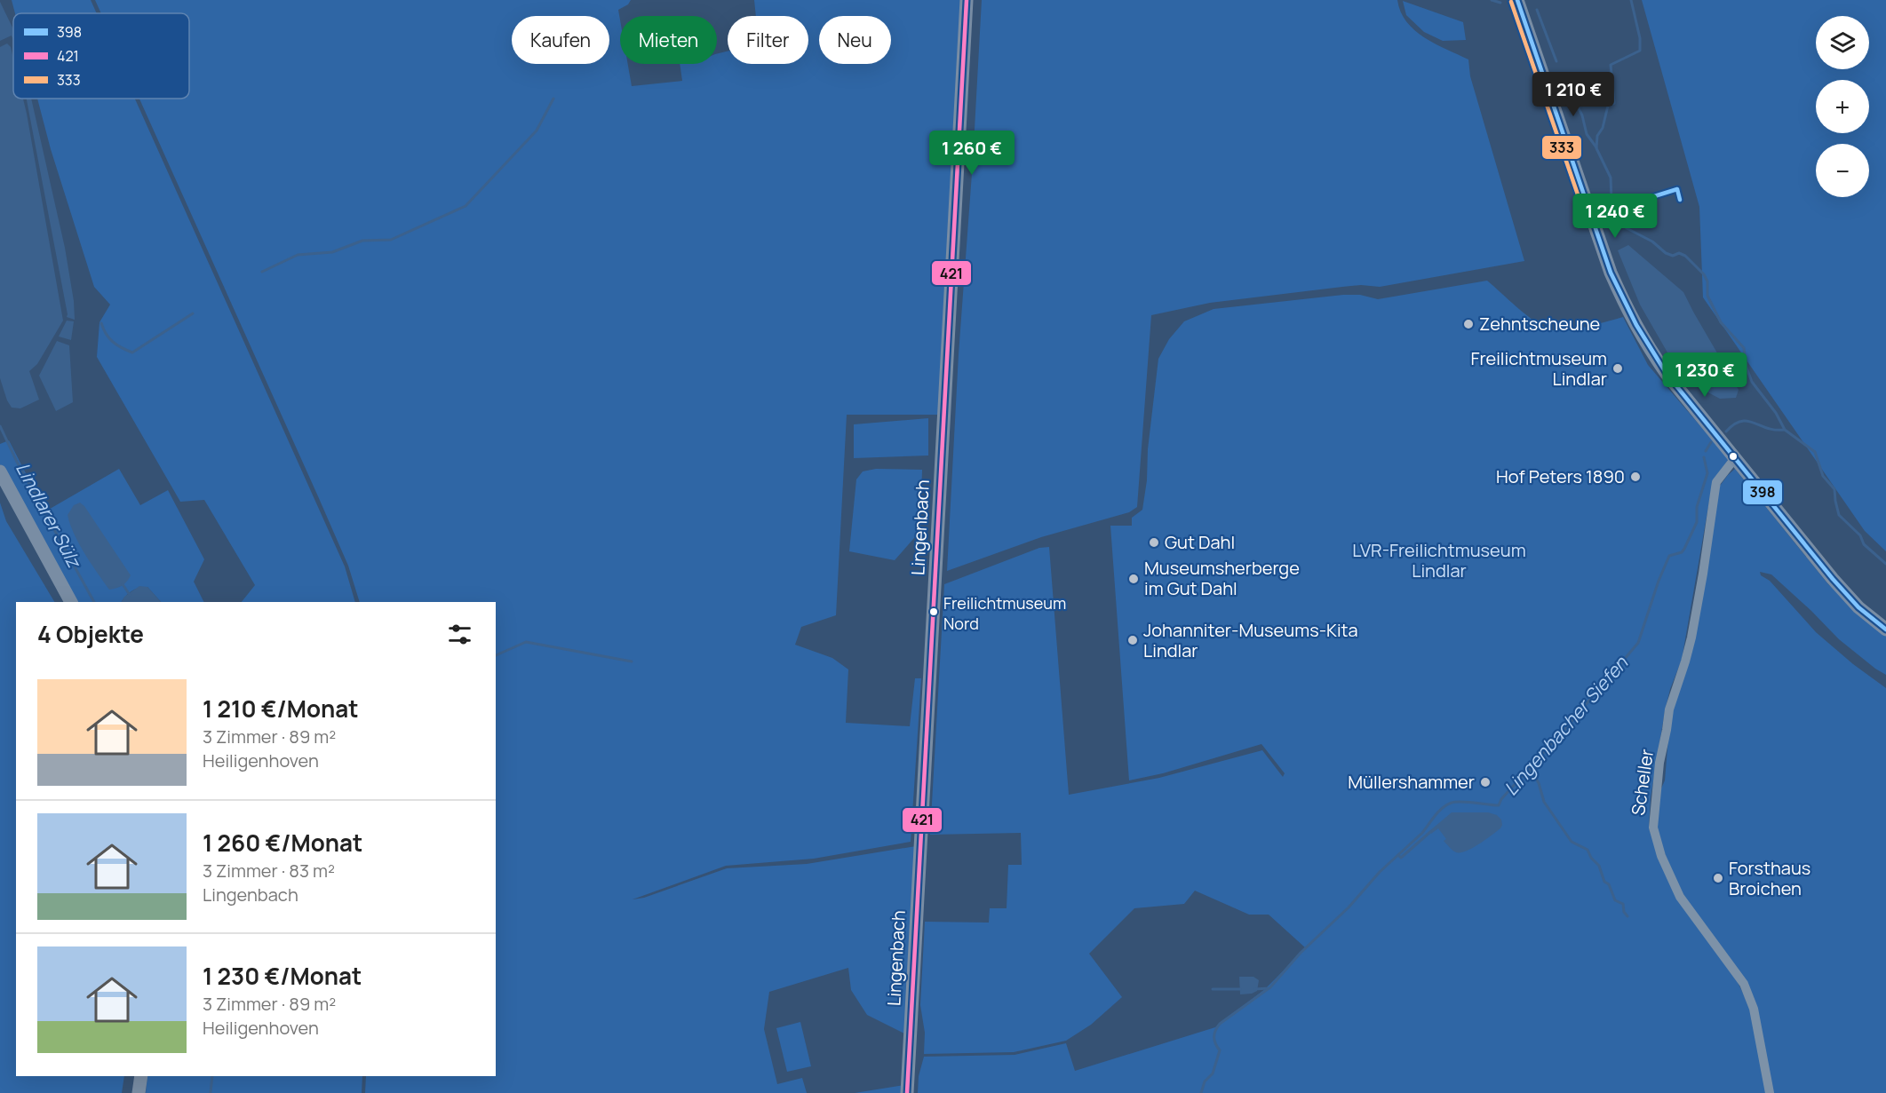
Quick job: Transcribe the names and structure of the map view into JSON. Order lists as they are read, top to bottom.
{
  "streets": {
    "street": ["Lingenbach", "Scheller"]
  },
  "water": ["Lindlarer Sülz", "Lingenbacher Siefen"],
  "parks": ["LVR-Freilichtmuseum Lindlar"],
  "places": [
    "Zehntscheune",
    "Freilichtmuseum Lindlar",
    "Hof Peters 1890",
    "Gut Dahl",
    "Museumsherberge im Gut Dahl",
    "Freilichtmuseum Nord",
    "Johanniter-Museums-Kita Lindlar",
    "Müllershammer",
    "Forsthaus Broichen"
  ],
  "lines": ["transit line 398", "transit line 421", "transit line 333"],
  "legend": ["398", "421", "333"],
  "page": {
    "map_buttons": ["+", "−"],
    "chip": [
      "Kaufen",
      "Mieten",
      "Filter",
      "Neu"
    ],
    "price": [
      "1 210 €",
      "1 260 €",
      "1 240 €",
      "1 230 €"
    ],
    "heading": "4 Objekte",
    "list": [
      {
        "name": "1 210 €/Monat",
        "note": "3 Zimmer · 89 m² · Heiligenhoven"
      },
      {
        "name": "1 260 €/Monat",
        "note": "3 Zimmer · 83 m² · Lingenbach"
      },
      {
        "name": "1 230 €/Monat",
        "note": "3 Zimmer · 89 m² · Heiligenhoven"
      }
    ]
  }
}
